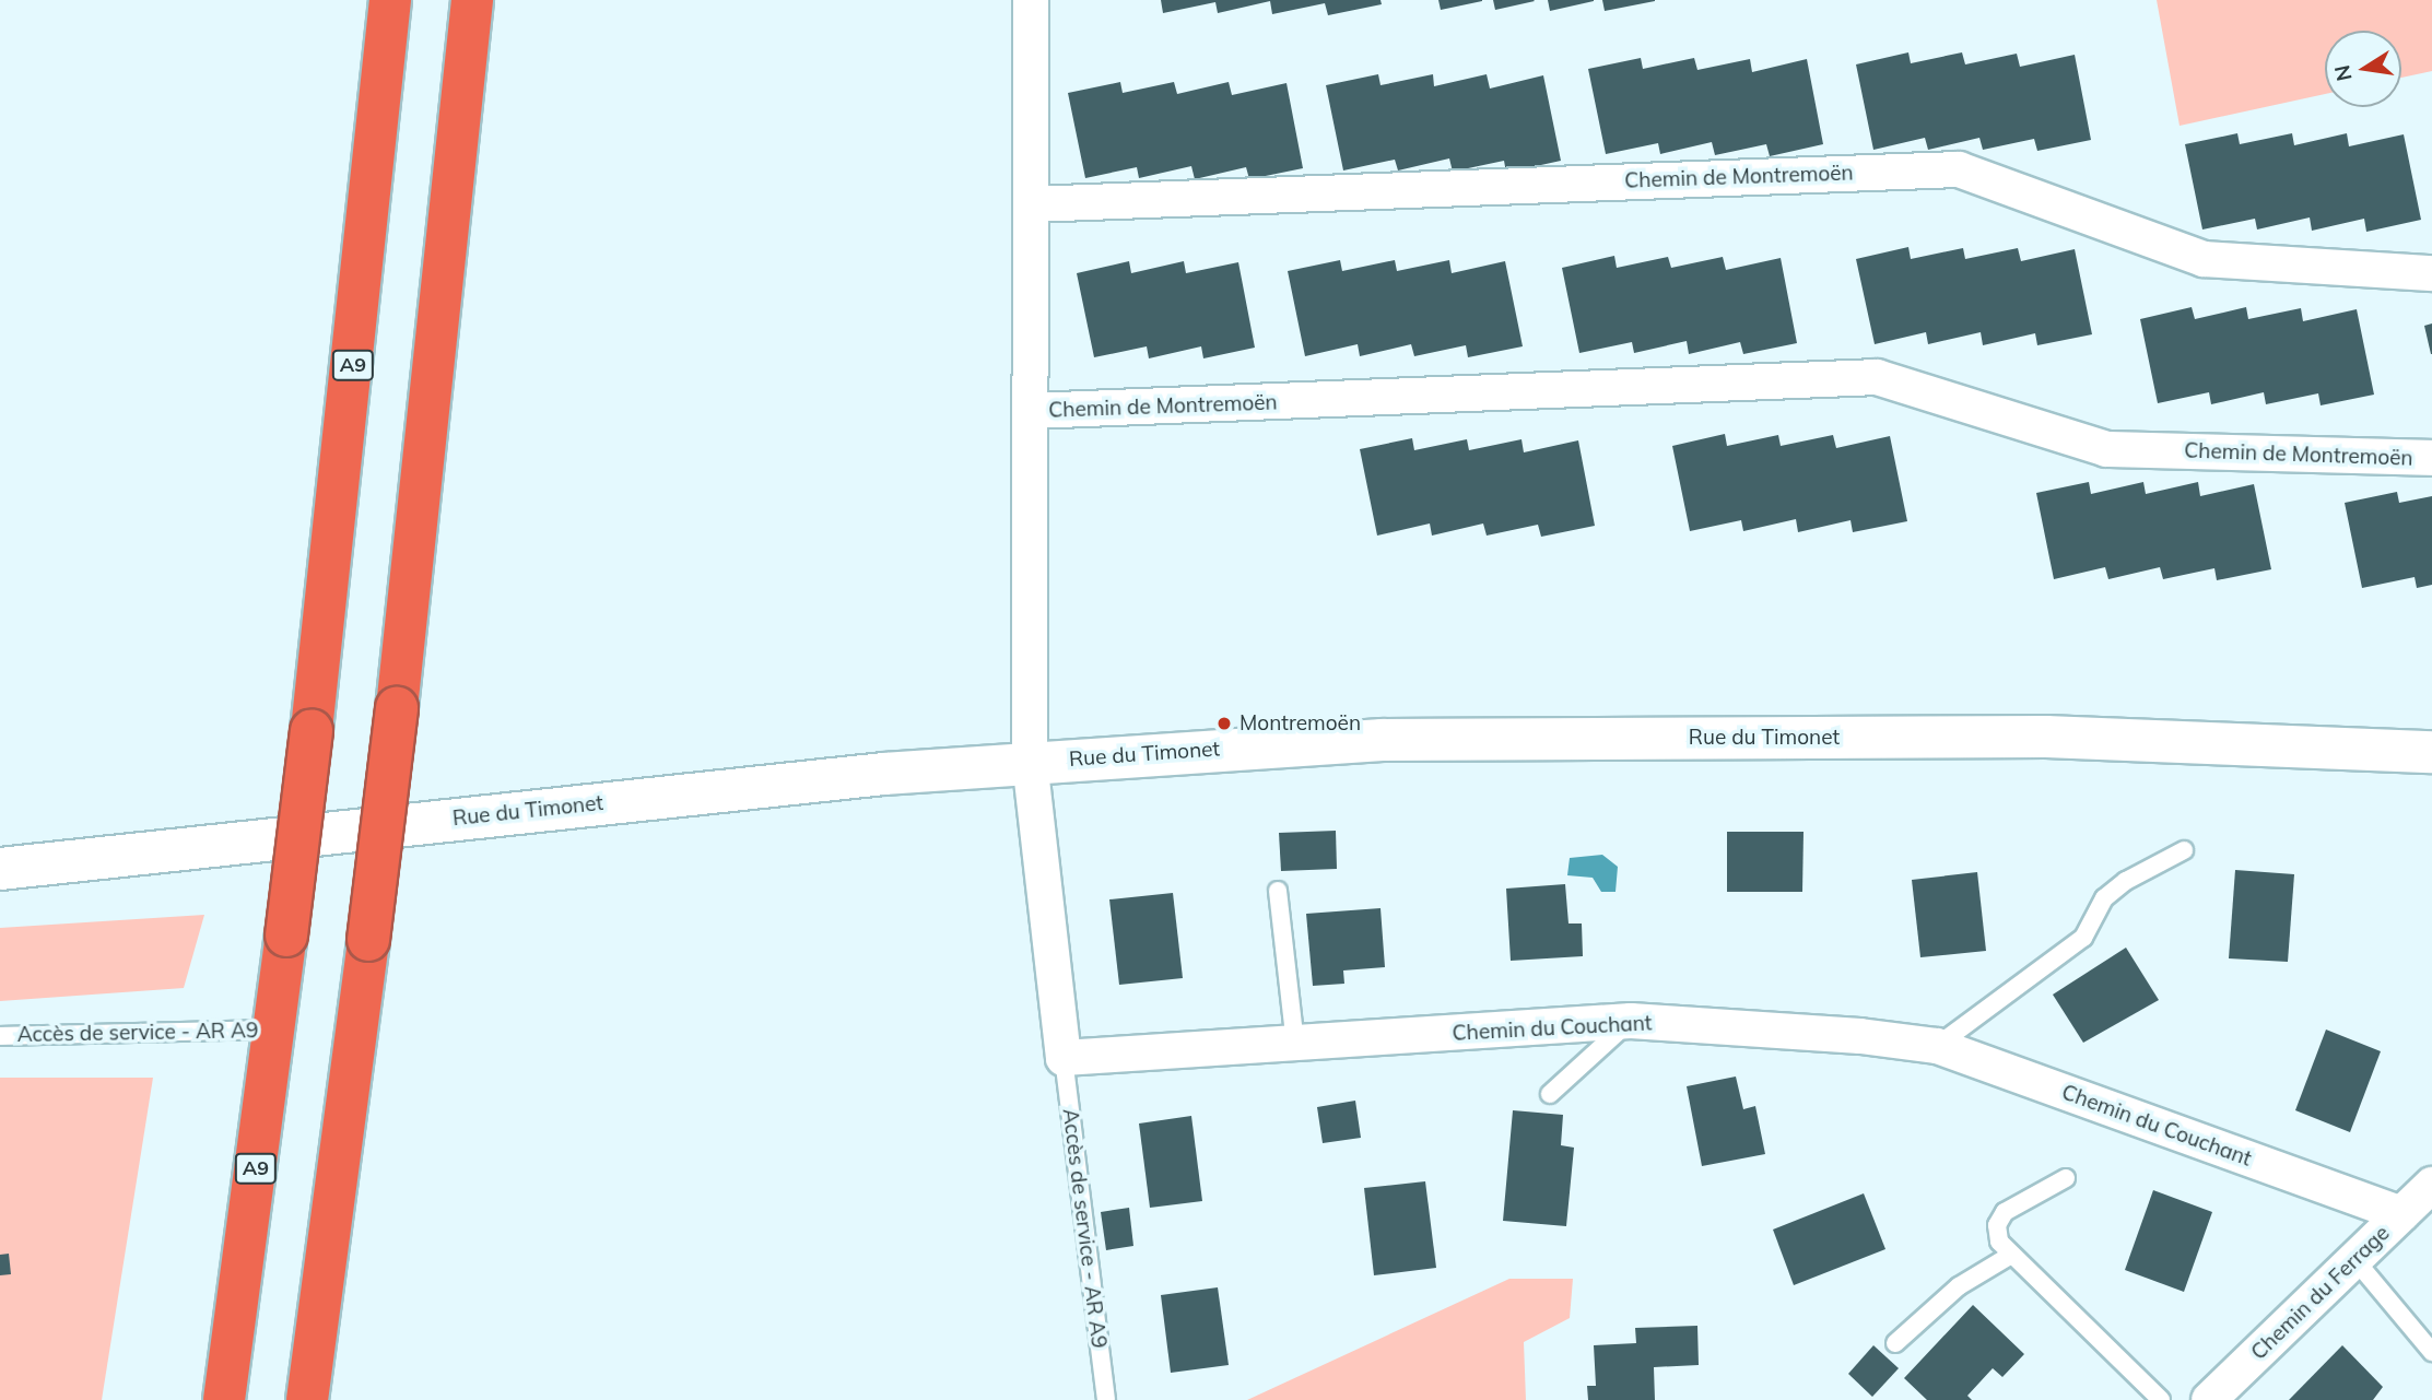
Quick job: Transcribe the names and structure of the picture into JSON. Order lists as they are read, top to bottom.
{
  "streets": {
    "highway": ["A9"],
    "main road": ["Rue du Timonet"],
    "street": ["Chemin de Montremoën", "Chemin du Couchant", "Chemin du Ferrage"],
    "lane": ["Accès de service - AR A9"]
  },
  "crossings": [
    ["Chemin de Montremoën", "Rue du Timonet"],
    ["A9", "Accès de service - AR A9"],
    ["Chemin du Couchant", "Accès de service - AR A9"],
    ["Chemin du Couchant", "Chemin du Ferrage"]
  ],
  "places": ["Montremoën"],
  "north": "left"
}
